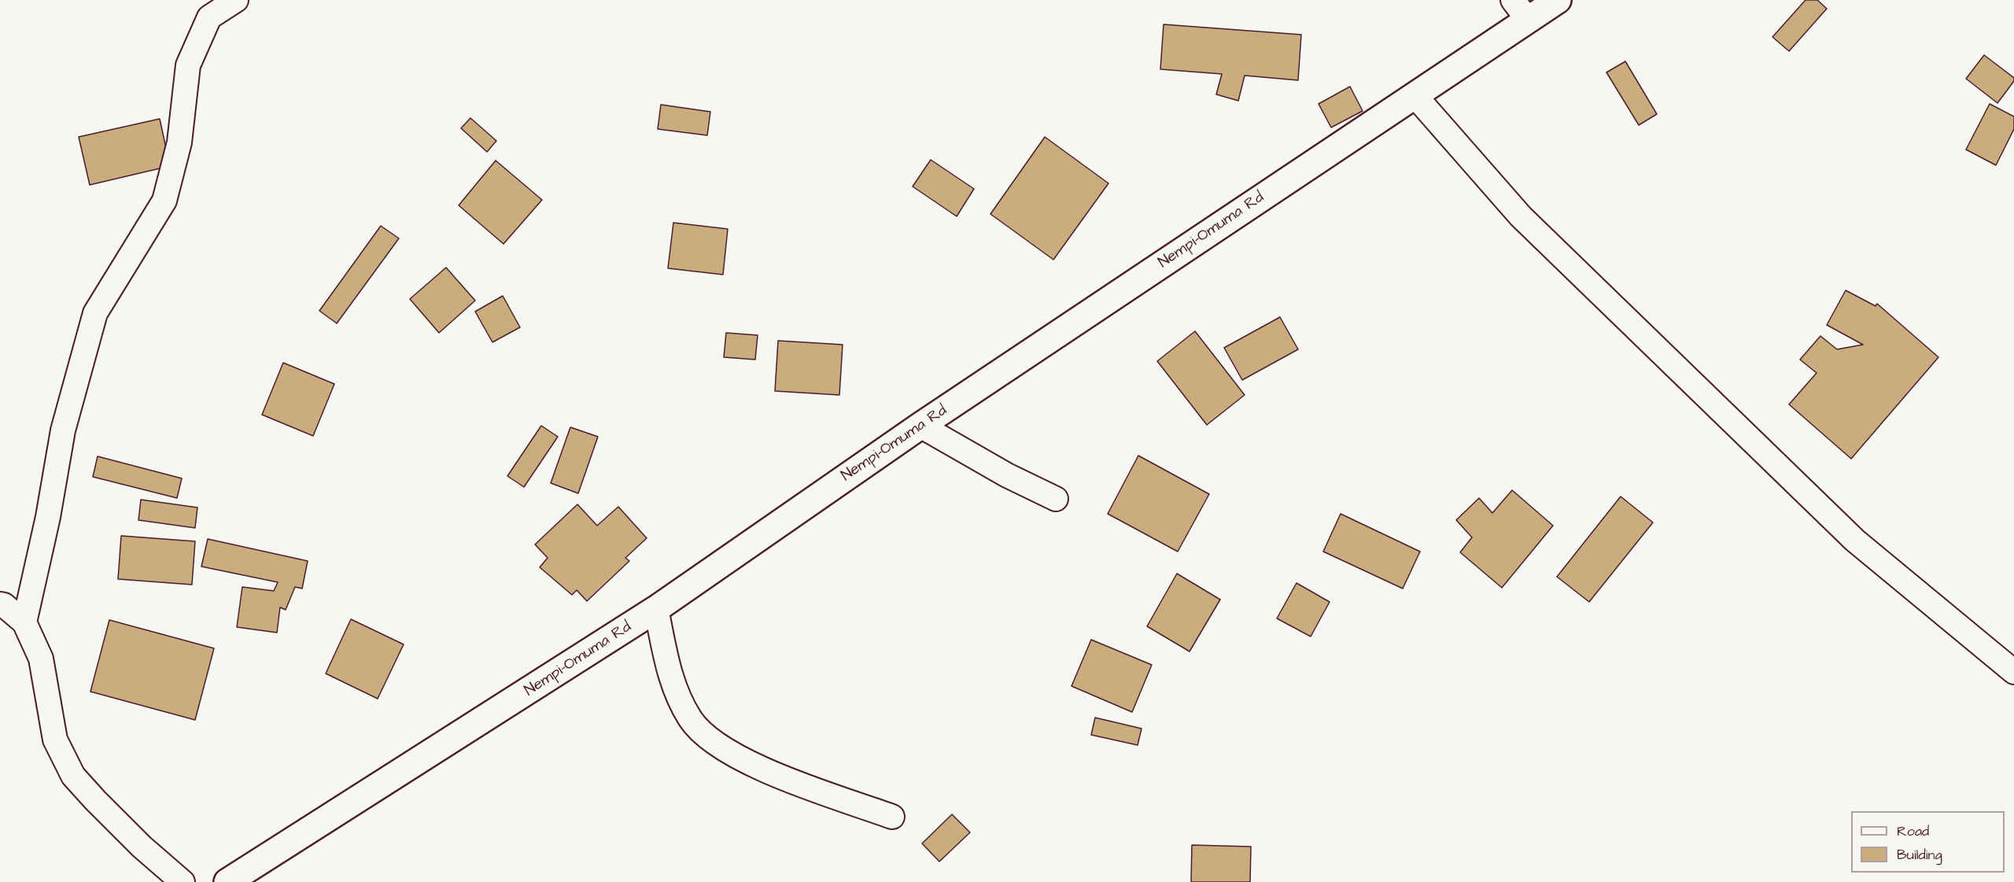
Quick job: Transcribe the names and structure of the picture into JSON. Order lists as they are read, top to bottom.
{
  "streets": {
    "street": ["Nempi-Omuma Rd"]
  },
  "legend": ["Road", "Building"]
}
